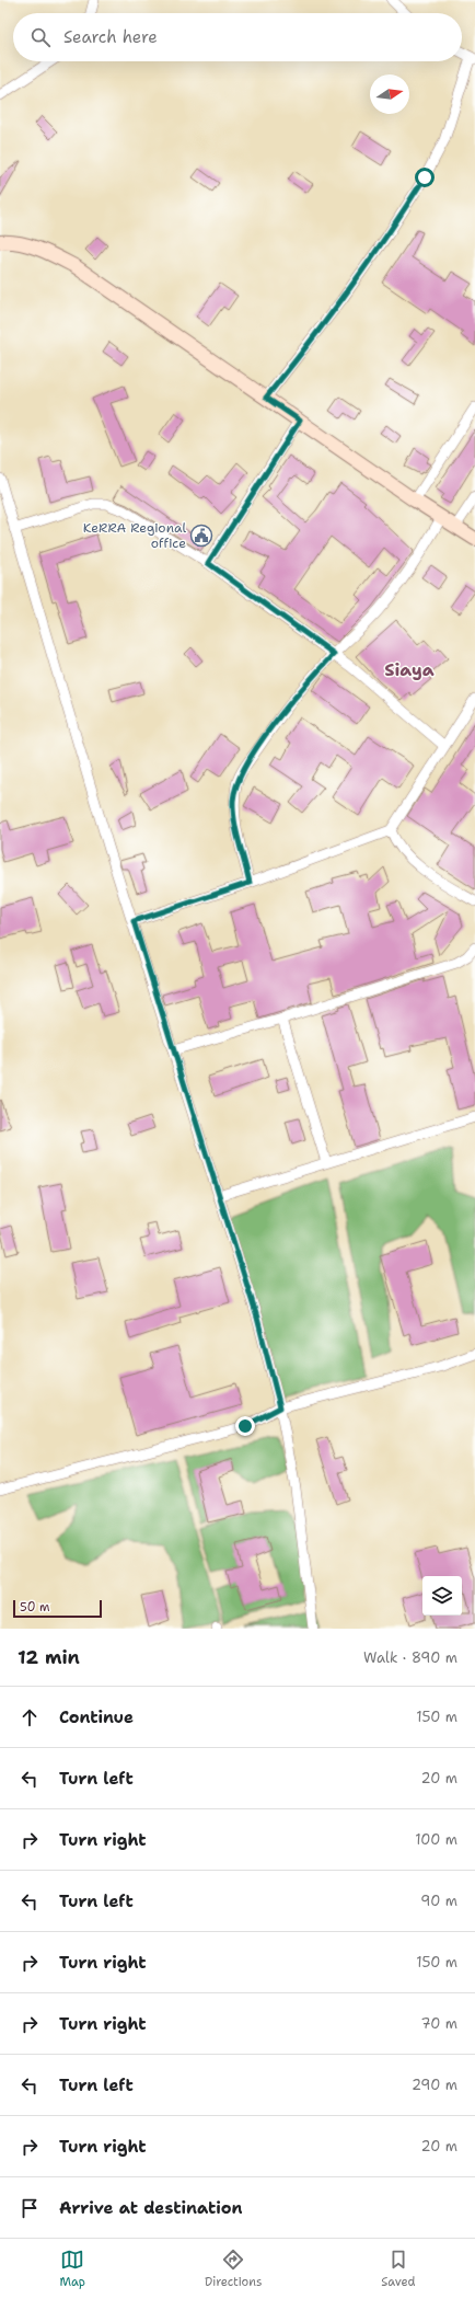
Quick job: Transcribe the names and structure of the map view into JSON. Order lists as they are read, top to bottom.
{
  "districts": ["Siaya"],
  "places": {
    "public building": ["KeRRA Regional office"]
  },
  "scale_bar": "50 m",
  "north": "right",
  "page": {
    "search": "Search here",
    "scale": "50 m",
    "heading": ["12 min", "Walk · 890 m"],
    "list": [
      ["Continue", "150 m"],
      ["Turn left", "20 m"],
      ["Turn right", "100 m"],
      ["Turn left", "90 m"],
      ["Turn right", "150 m"],
      ["Turn right", "70 m"],
      ["Turn left", "290 m"],
      ["Turn right", "20 m"],
      "Arrive at destination"
    ],
    "nav": ["Map", "Directions", "Saved"]
  }
}
